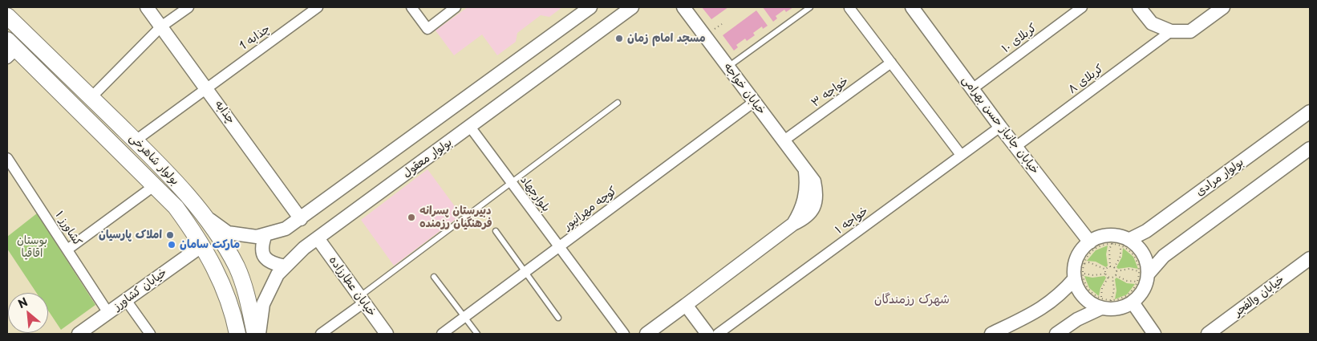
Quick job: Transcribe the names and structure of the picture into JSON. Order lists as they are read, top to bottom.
{
  "streets": {
    "main road": ["بولوار شاهرخی"],
    "street": [
      "چذابه 1",
      "کربلای ۱۰",
      "کربلای ۸",
      "خیابان خواجه",
      "خواجه ۳",
      "چذابه",
      "خیابان جانباز حسن بهرامی",
      "بولوار معقول",
      "بولوار مرادی",
      "بلوارجهاد",
      "کوچه مهرانپور",
      "خواجه ۱",
      "کشاورز ۱",
      "خیابان عطارزاده",
      "خیابان کشاورز",
      "خیابان والفجر"
    ]
  },
  "crossings": [
    ["چذابه 1", "چذابه"],
    ["چذابه 1", "بولوار شاهرخی"],
    ["کربلای ۱۰", "خیابان جانباز حسن بهرامی"],
    ["کربلای ۸", "خیابان جانباز حسن بهرامی"],
    ["خیابان خواجه", "خواجه ۳"],
    ["خیابان خواجه", "کوچه مهرانپور"],
    ["خیابان جانباز حسن بهرامی", "بولوار مرادی"],
    ["خیابان جانباز حسن بهرامی", "خواجه ۱"],
    ["بولوار معقول", "بلوارجهاد"],
    ["بولوار معقول", "خیابان عطارزاده"],
    ["بولوار شاهرخی", "خیابان کشاورز"],
    ["بلوارجهاد", "کوچه مهرانپور"],
    ["کشاورز ۱", "خیابان کشاورز"]
  ],
  "districts": ["شهرک رزمندگان"],
  "parks": ["بوستان اقاقیا"],
  "places": [
    "مسجد امام زمان",
    "دبیرستان پسرانه فرهنگیان رزمنده",
    "املاک پارسیان",
    "مارکت سامان"
  ],
  "north": "top left"
}
